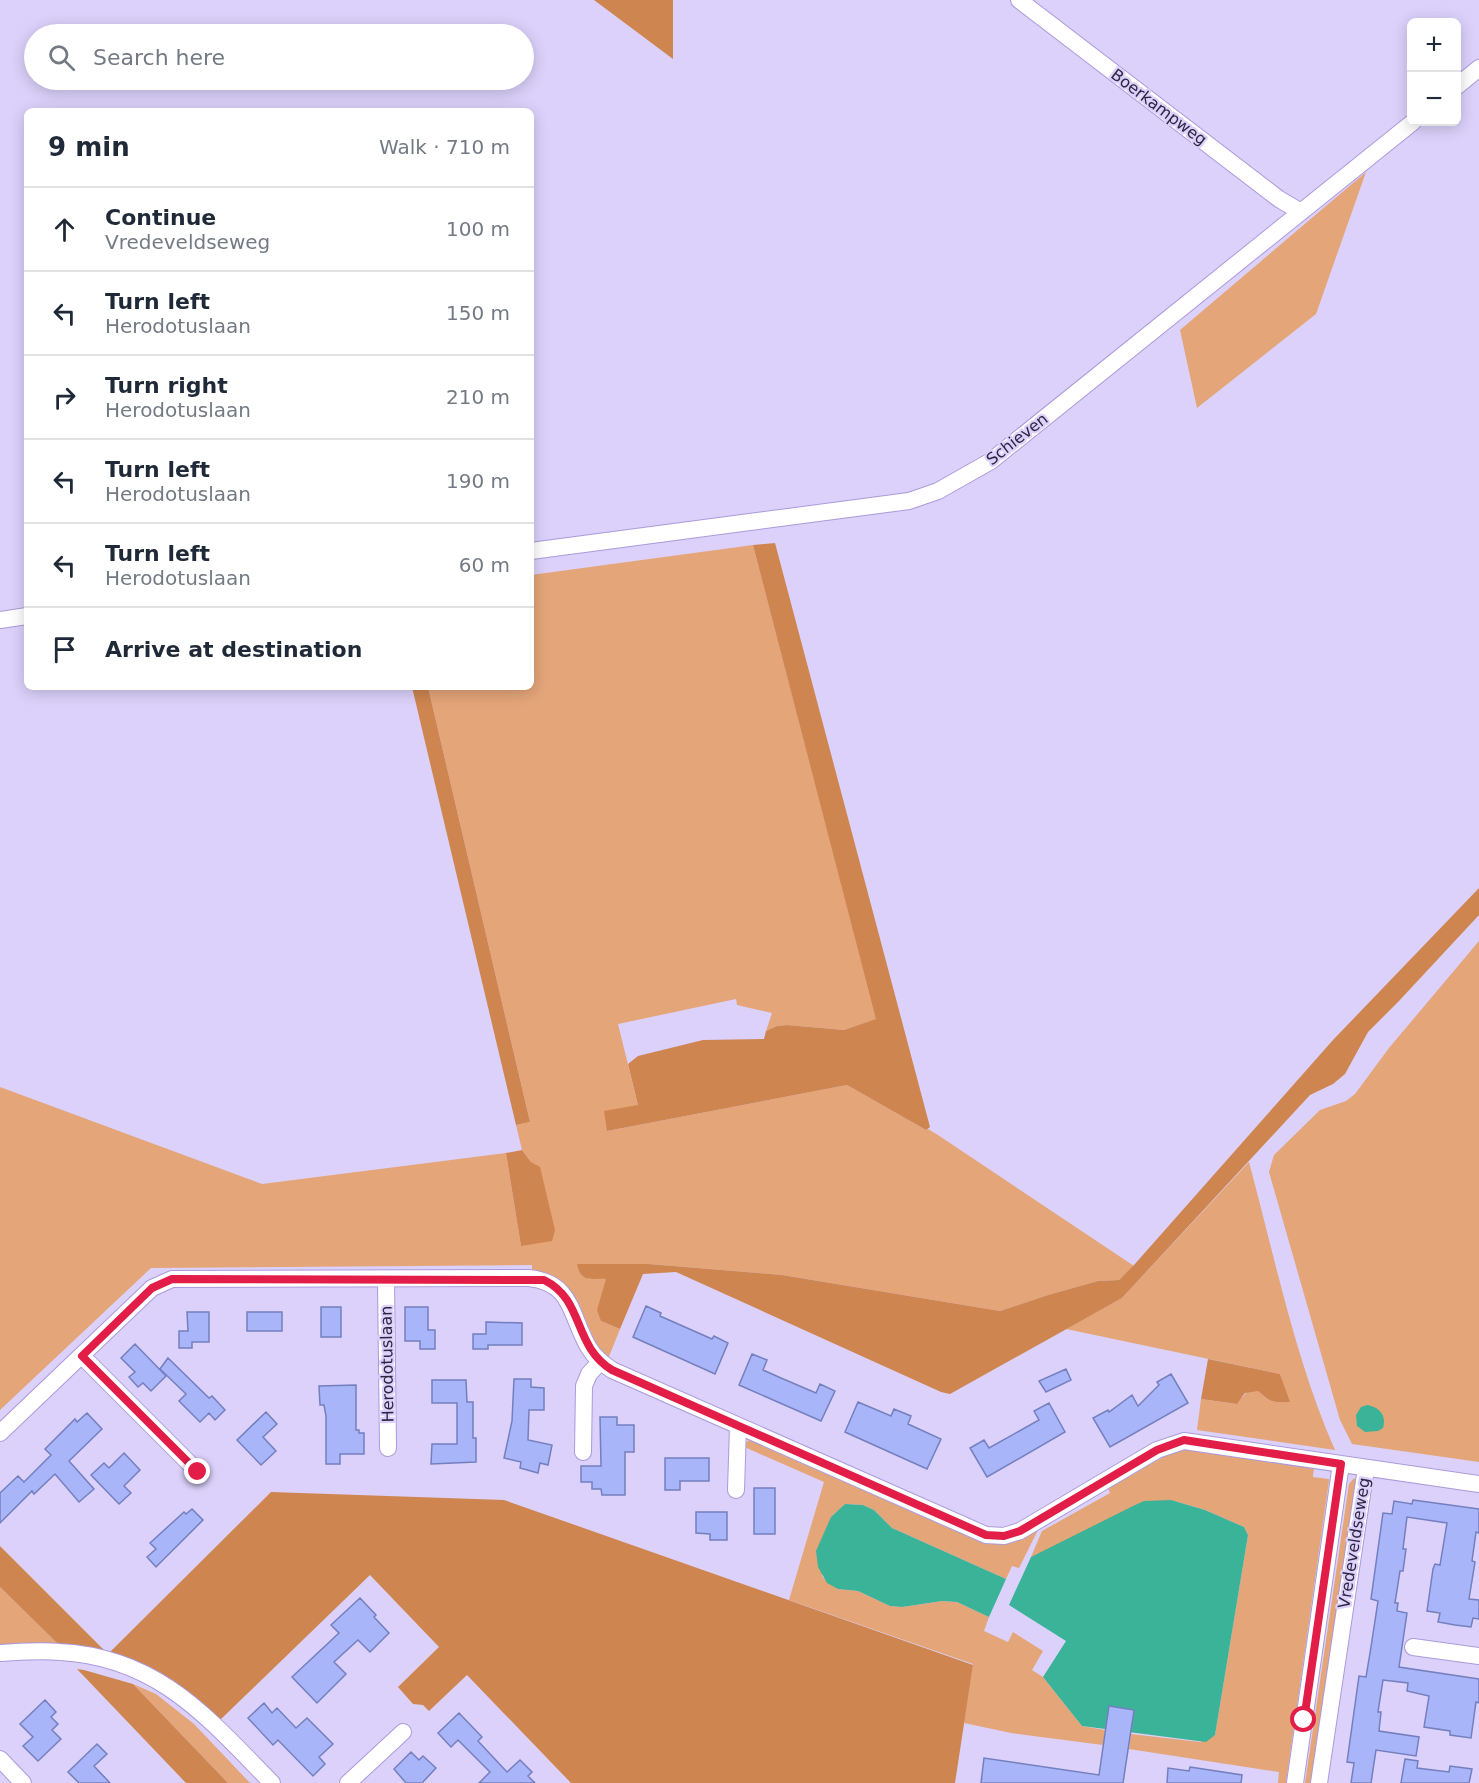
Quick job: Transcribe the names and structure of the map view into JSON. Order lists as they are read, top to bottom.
{
  "streets": {
    "street": [
      "Boerkampweg",
      "Schieven",
      "Herodotuslaan",
      "Vredeveldseweg"
    ]
  },
  "crossings": [
    ["Boerkampweg", "Schieven"]
  ],
  "page": {
    "map_buttons": ["+", "−"],
    "search": "Search here",
    "heading": ["9 min", "Walk · 710 m"],
    "list": [
      ["Continue", "Vredeveldseweg", "100 m"],
      ["Turn left", "Herodotuslaan", "150 m"],
      ["Turn right", "Herodotuslaan", "210 m"],
      ["Turn left", "Herodotuslaan", "190 m"],
      ["Turn left", "Herodotuslaan", "60 m"],
      "Arrive at destination"
    ]
  }
}
